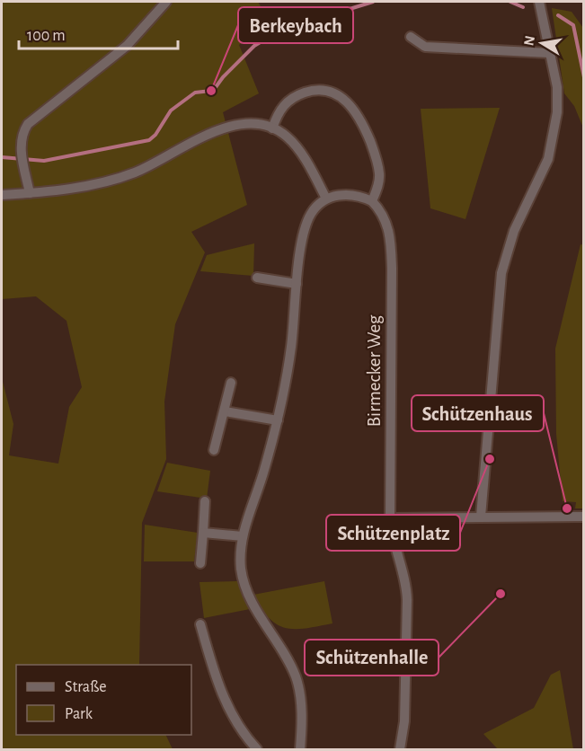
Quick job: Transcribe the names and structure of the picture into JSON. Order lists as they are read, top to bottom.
{
  "streets": {
    "street": ["Birmecker Weg"]
  },
  "places": [
    "Berkeybach",
    "Schützenplatz",
    "Schützenhaus",
    "Schützenhalle"
  ],
  "legend": ["Straße", "Park"],
  "scale_bar": "100 m",
  "north": "left"
}
